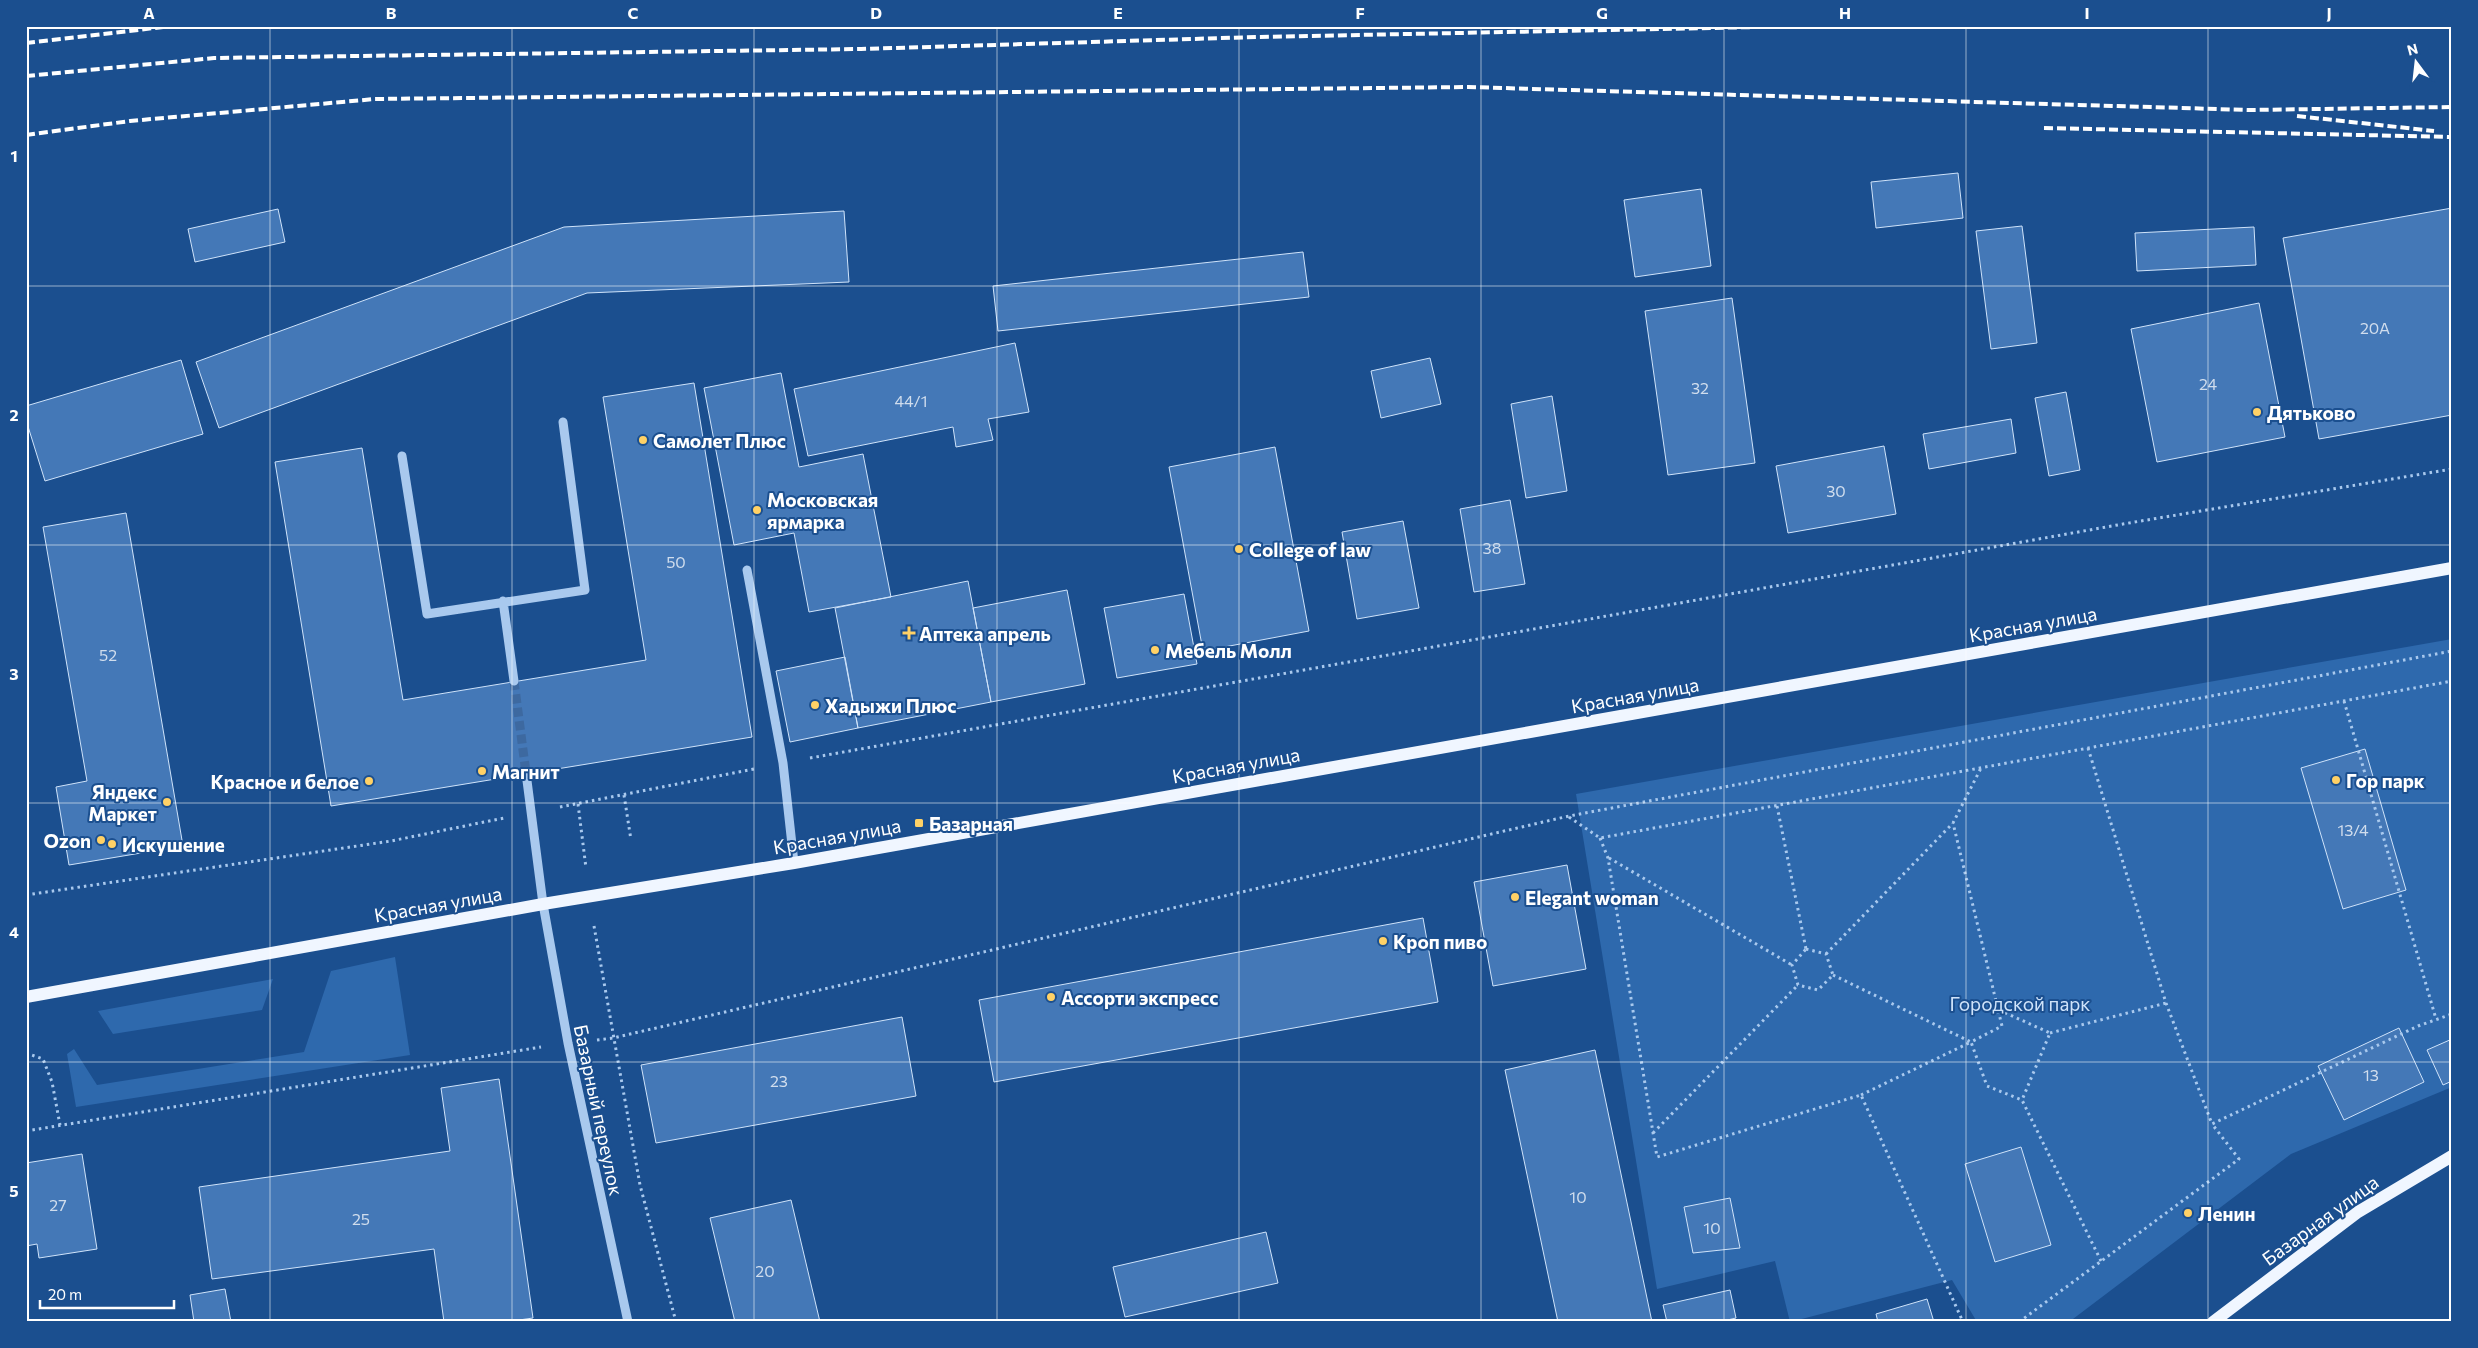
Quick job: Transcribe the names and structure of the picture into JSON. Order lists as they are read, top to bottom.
{
  "streets": {
    "main road": ["Красная улица", "Базарная улица"],
    "street": ["Базарный переулок"]
  },
  "crossings": [
    ["Красная улица", "Базарный переулок"]
  ],
  "parks": ["Городской парк"],
  "places": {
    "other": [
      "Дятьково",
      "Самолет Плюс",
      "Московская ярмарка",
      "College of law",
      "Мебель Молл",
      "Хадыжи Плюс",
      "Магнит",
      "Гор парк",
      "Красное и белое",
      "Яндекс Маркет",
      "Ozon",
      "Искушение",
      "Elegant woman",
      "Кроп пиво",
      "Ассорти экспресс",
      "Ленин"
    ],
    "health": ["Аптека апрель"],
    "transit": ["Базарная"]
  },
  "house_numbers": [
    "20А",
    "24",
    "32",
    "44/1",
    "30",
    "38",
    "50",
    "52",
    "13/4",
    "13",
    "23",
    "10",
    "27",
    "25",
    "10",
    "20"
  ],
  "scale_bar": "20 m",
  "north": "top",
  "grid": {
    "columns": [
      "A",
      "B",
      "C",
      "D",
      "E",
      "F",
      "G",
      "H",
      "I",
      "J"
    ],
    "rows": [
      "1",
      "2",
      "3",
      "4",
      "5"
    ]
  }
}
